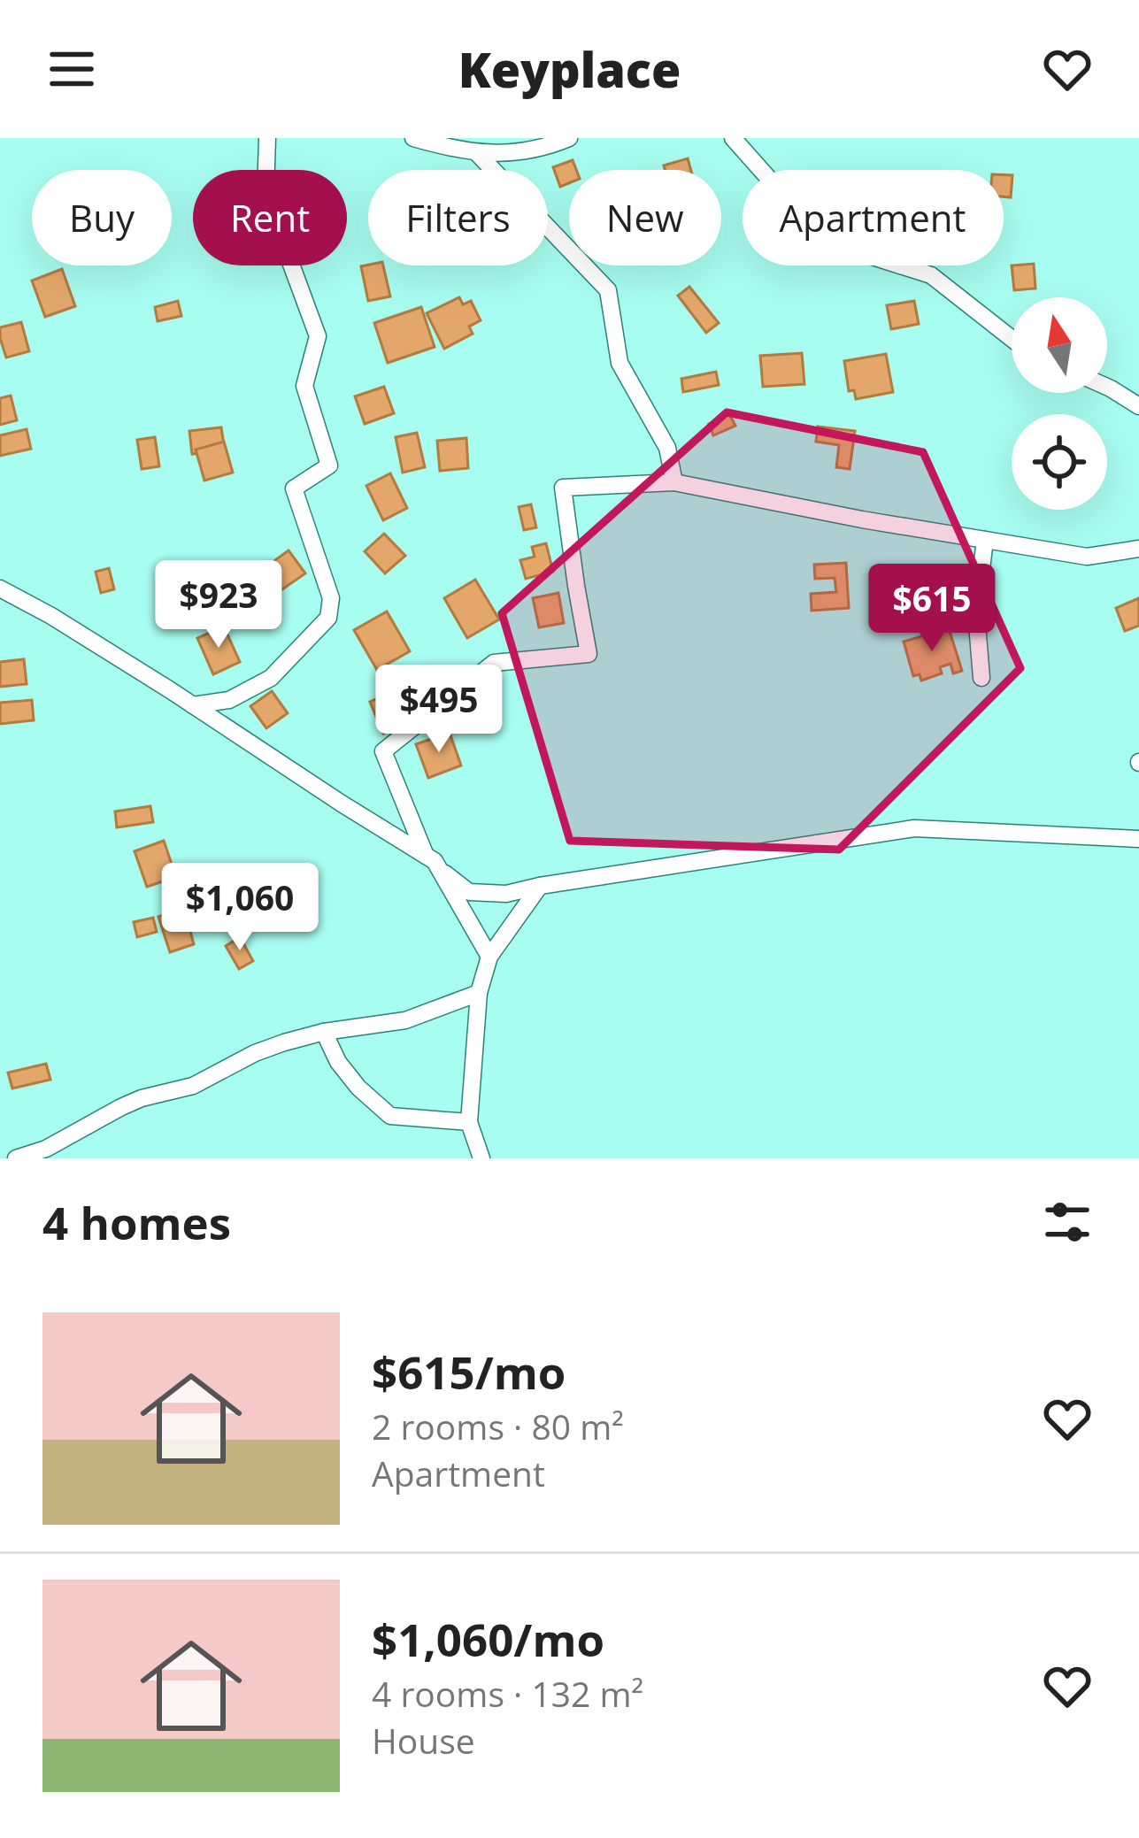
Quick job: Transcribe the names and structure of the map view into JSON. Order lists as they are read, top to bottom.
{
  "north": "top",
  "page": {
    "header": "Keyplace",
    "chip": [
      "Buy",
      "Rent",
      "Filters",
      "New",
      "Apartment"
    ],
    "price": [
      "$923",
      "$615",
      "$495",
      "$1,060"
    ],
    "heading": "4 homes",
    "list": [
      {
        "name": "$615/mo",
        "note": "2 rooms · 80 m² · Apartment"
      },
      {
        "name": "$1,060/mo",
        "note": "4 rooms · 132 m² · House"
      }
    ]
  }
}
